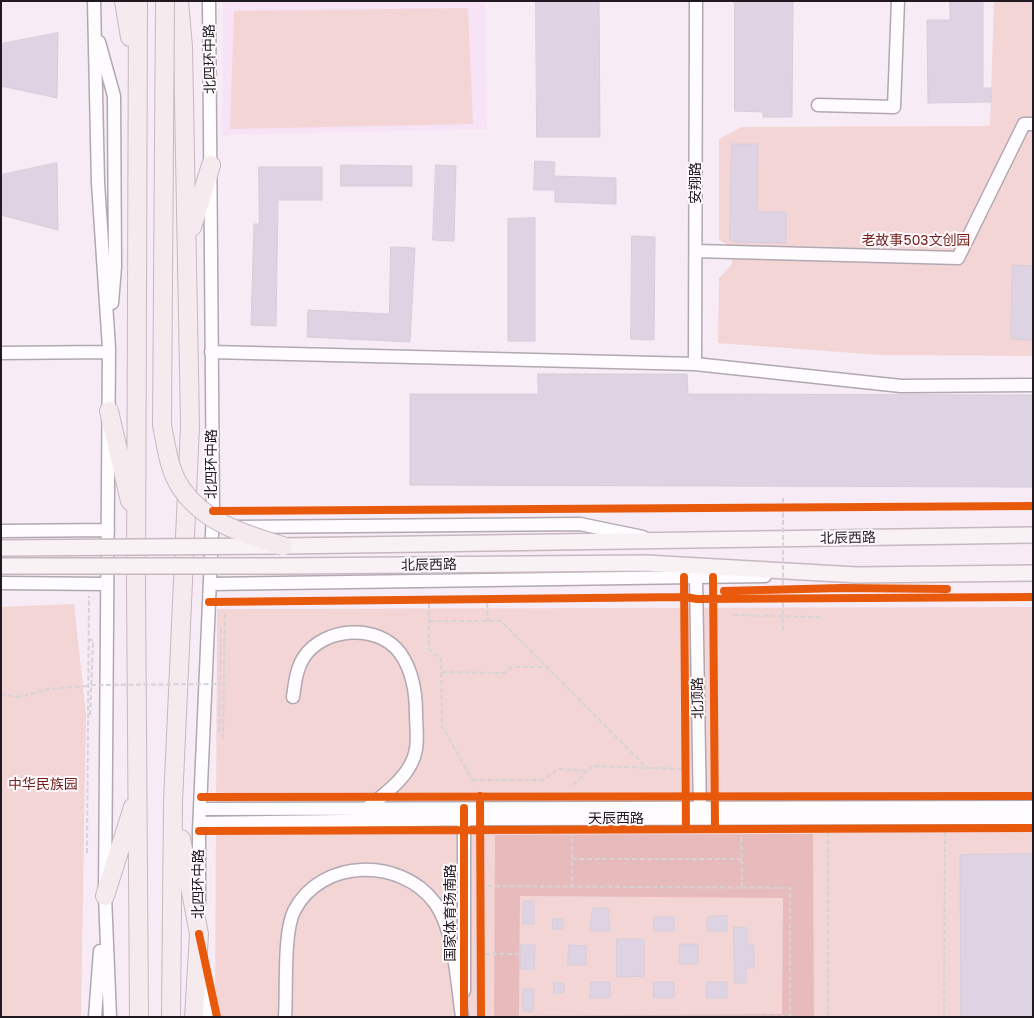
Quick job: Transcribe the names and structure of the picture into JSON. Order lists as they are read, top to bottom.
{
  "streets": {
    "highway": ["北四环中路"],
    "main road": ["北辰西路"],
    "street": [
      "安翔路",
      "北顶路",
      "天辰西路",
      "国家体育场南路"
    ]
  },
  "crossings": [
    ["北四环中路", "北辰西路"],
    ["北四环中路", "天辰西路"],
    ["北辰西路", "北顶路"],
    ["北顶路", "天辰西路"],
    ["天辰西路", "国家体育场南路"]
  ],
  "parks": ["老故事503文创园", "中华民族园"]
}
